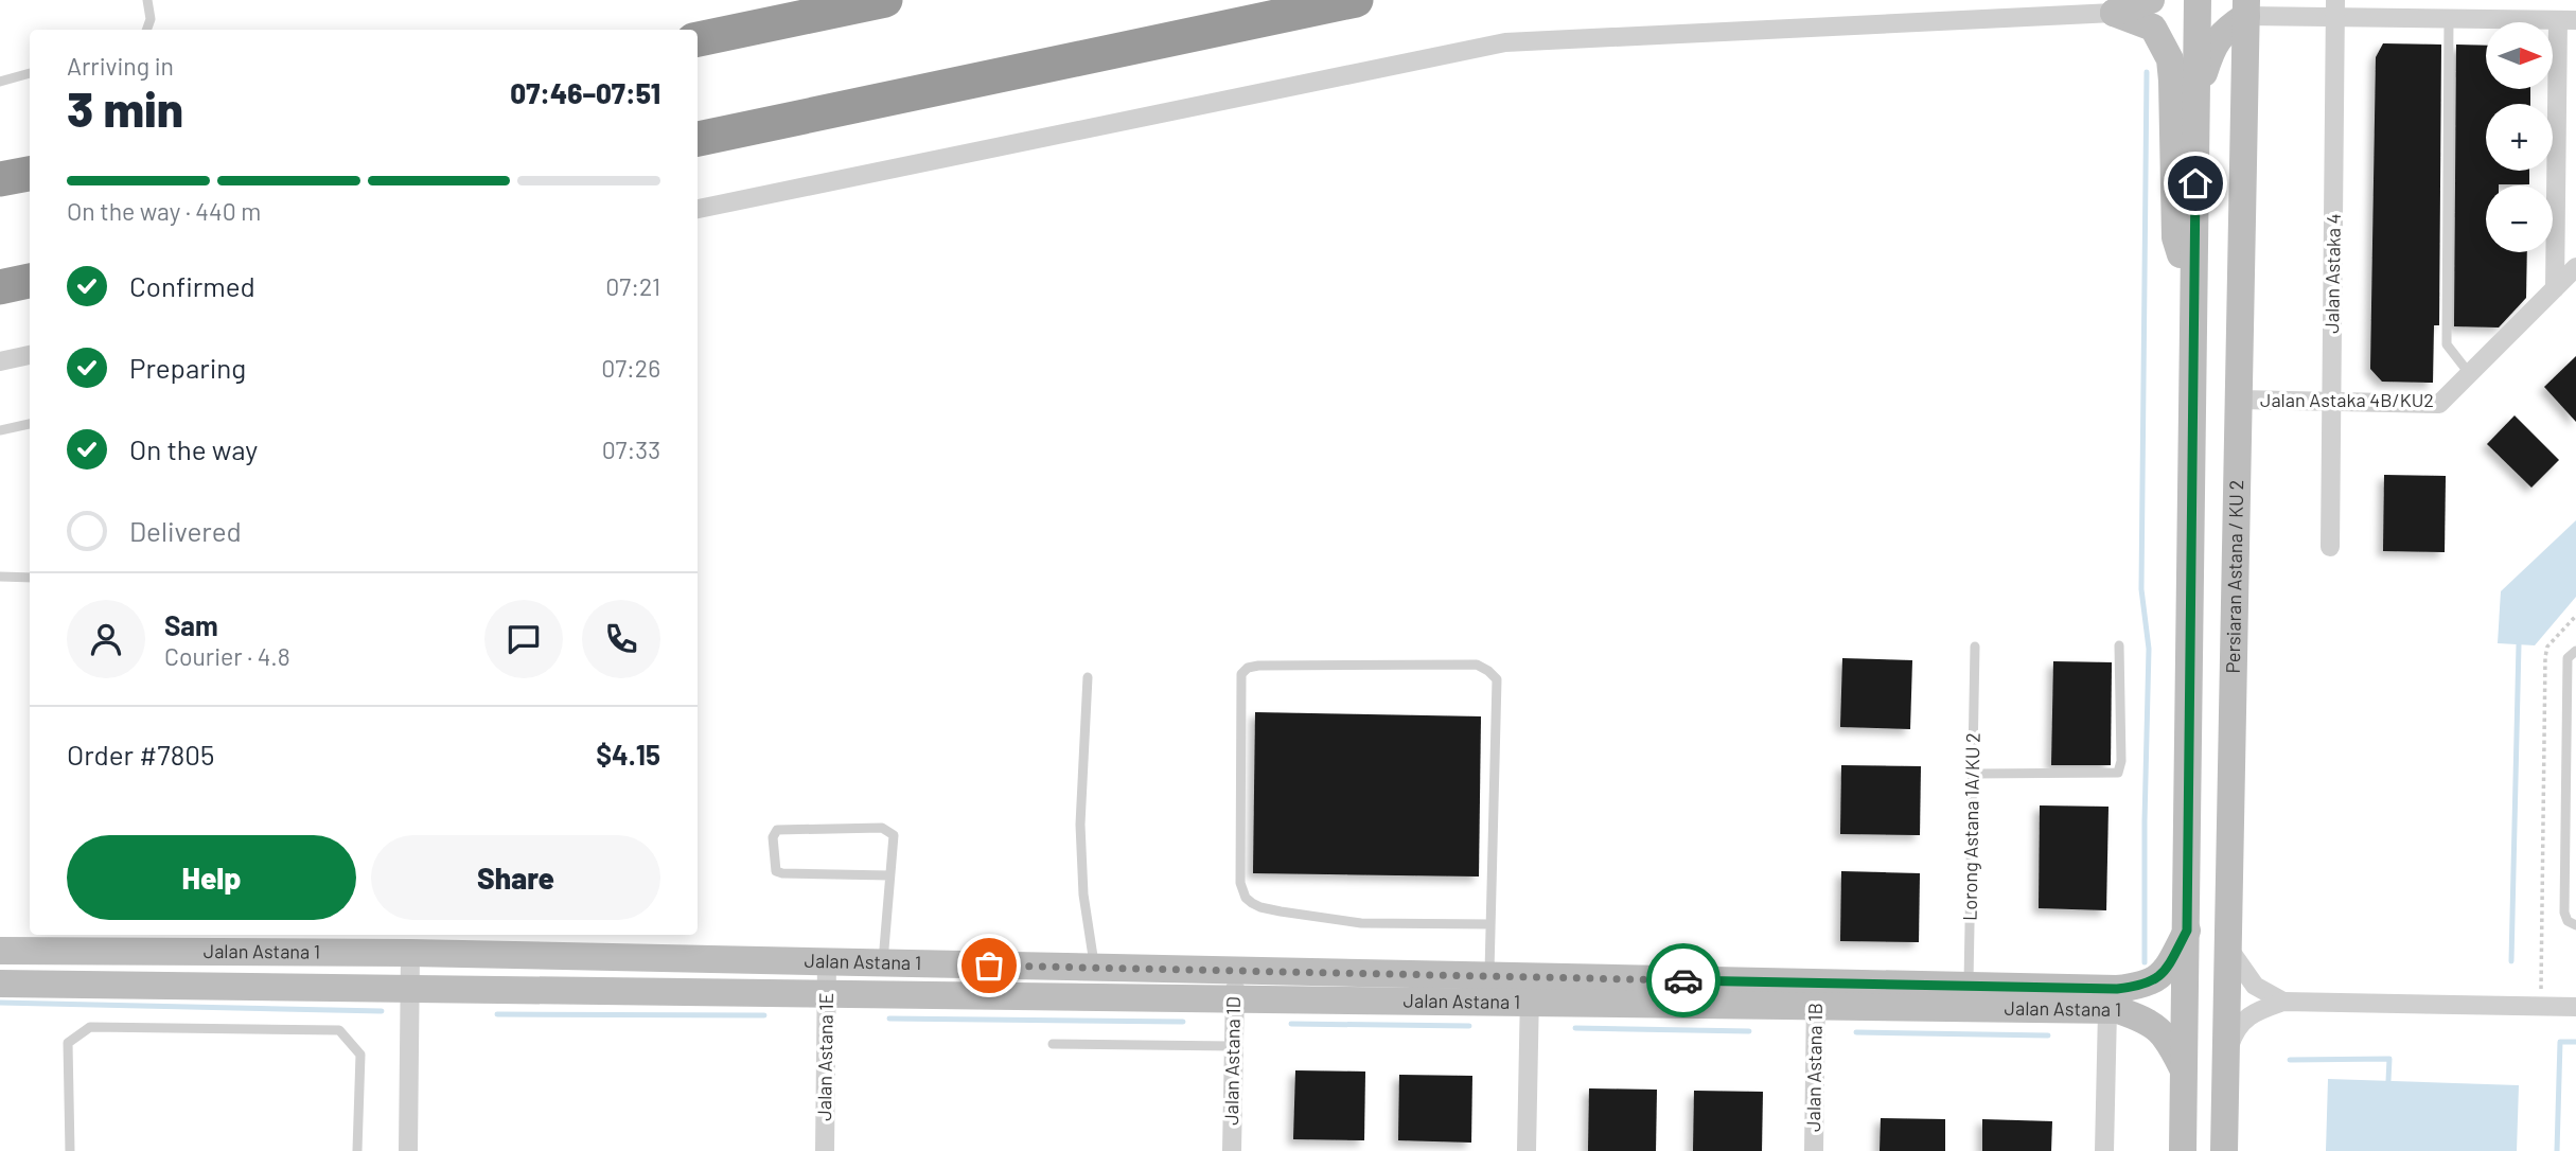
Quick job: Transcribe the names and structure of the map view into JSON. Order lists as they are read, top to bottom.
{
  "streets": {
    "street": [
      "Jalan Astaka 4",
      "Jalan Astaka 4B/KU2",
      "Persiaran Astana / KU 2",
      "Jalan Astana 1",
      "Jalan Astana 1E",
      "Jalan Astana 1D",
      "Jalan Astana 1B"
    ],
    "lane": ["Lorong Astana 1A/KU 2"]
  },
  "crossings": [
    ["Jalan Astaka 4", "Jalan Astaka 4B/KU2"],
    ["Jalan Astaka 4B/KU2", "Persiaran Astana / KU 2"],
    ["Lorong Astana 1A/KU 2", "Jalan Astana 1"],
    ["Jalan Astana 1", "Jalan Astana 1E"],
    ["Jalan Astana 1", "Jalan Astana 1D"],
    ["Jalan Astana 1", "Jalan Astana 1B"]
  ],
  "north": "right",
  "page": {
    "map_buttons": ["+", "−"],
    "heading": ["3 min", "Arriving in", "07:46–07:51"],
    "panel": [
      "Sam",
      "Courier · 4.8",
      "Order #7805",
      "$4.15"
    ],
    "bar": "On the way · 440 m",
    "list": [
      ["Confirmed", "07:21"],
      ["Preparing", "07:26"],
      ["On the way", "07:33"],
      "Delivered"
    ],
    "buttons": ["Help", "Share"]
  }
}
